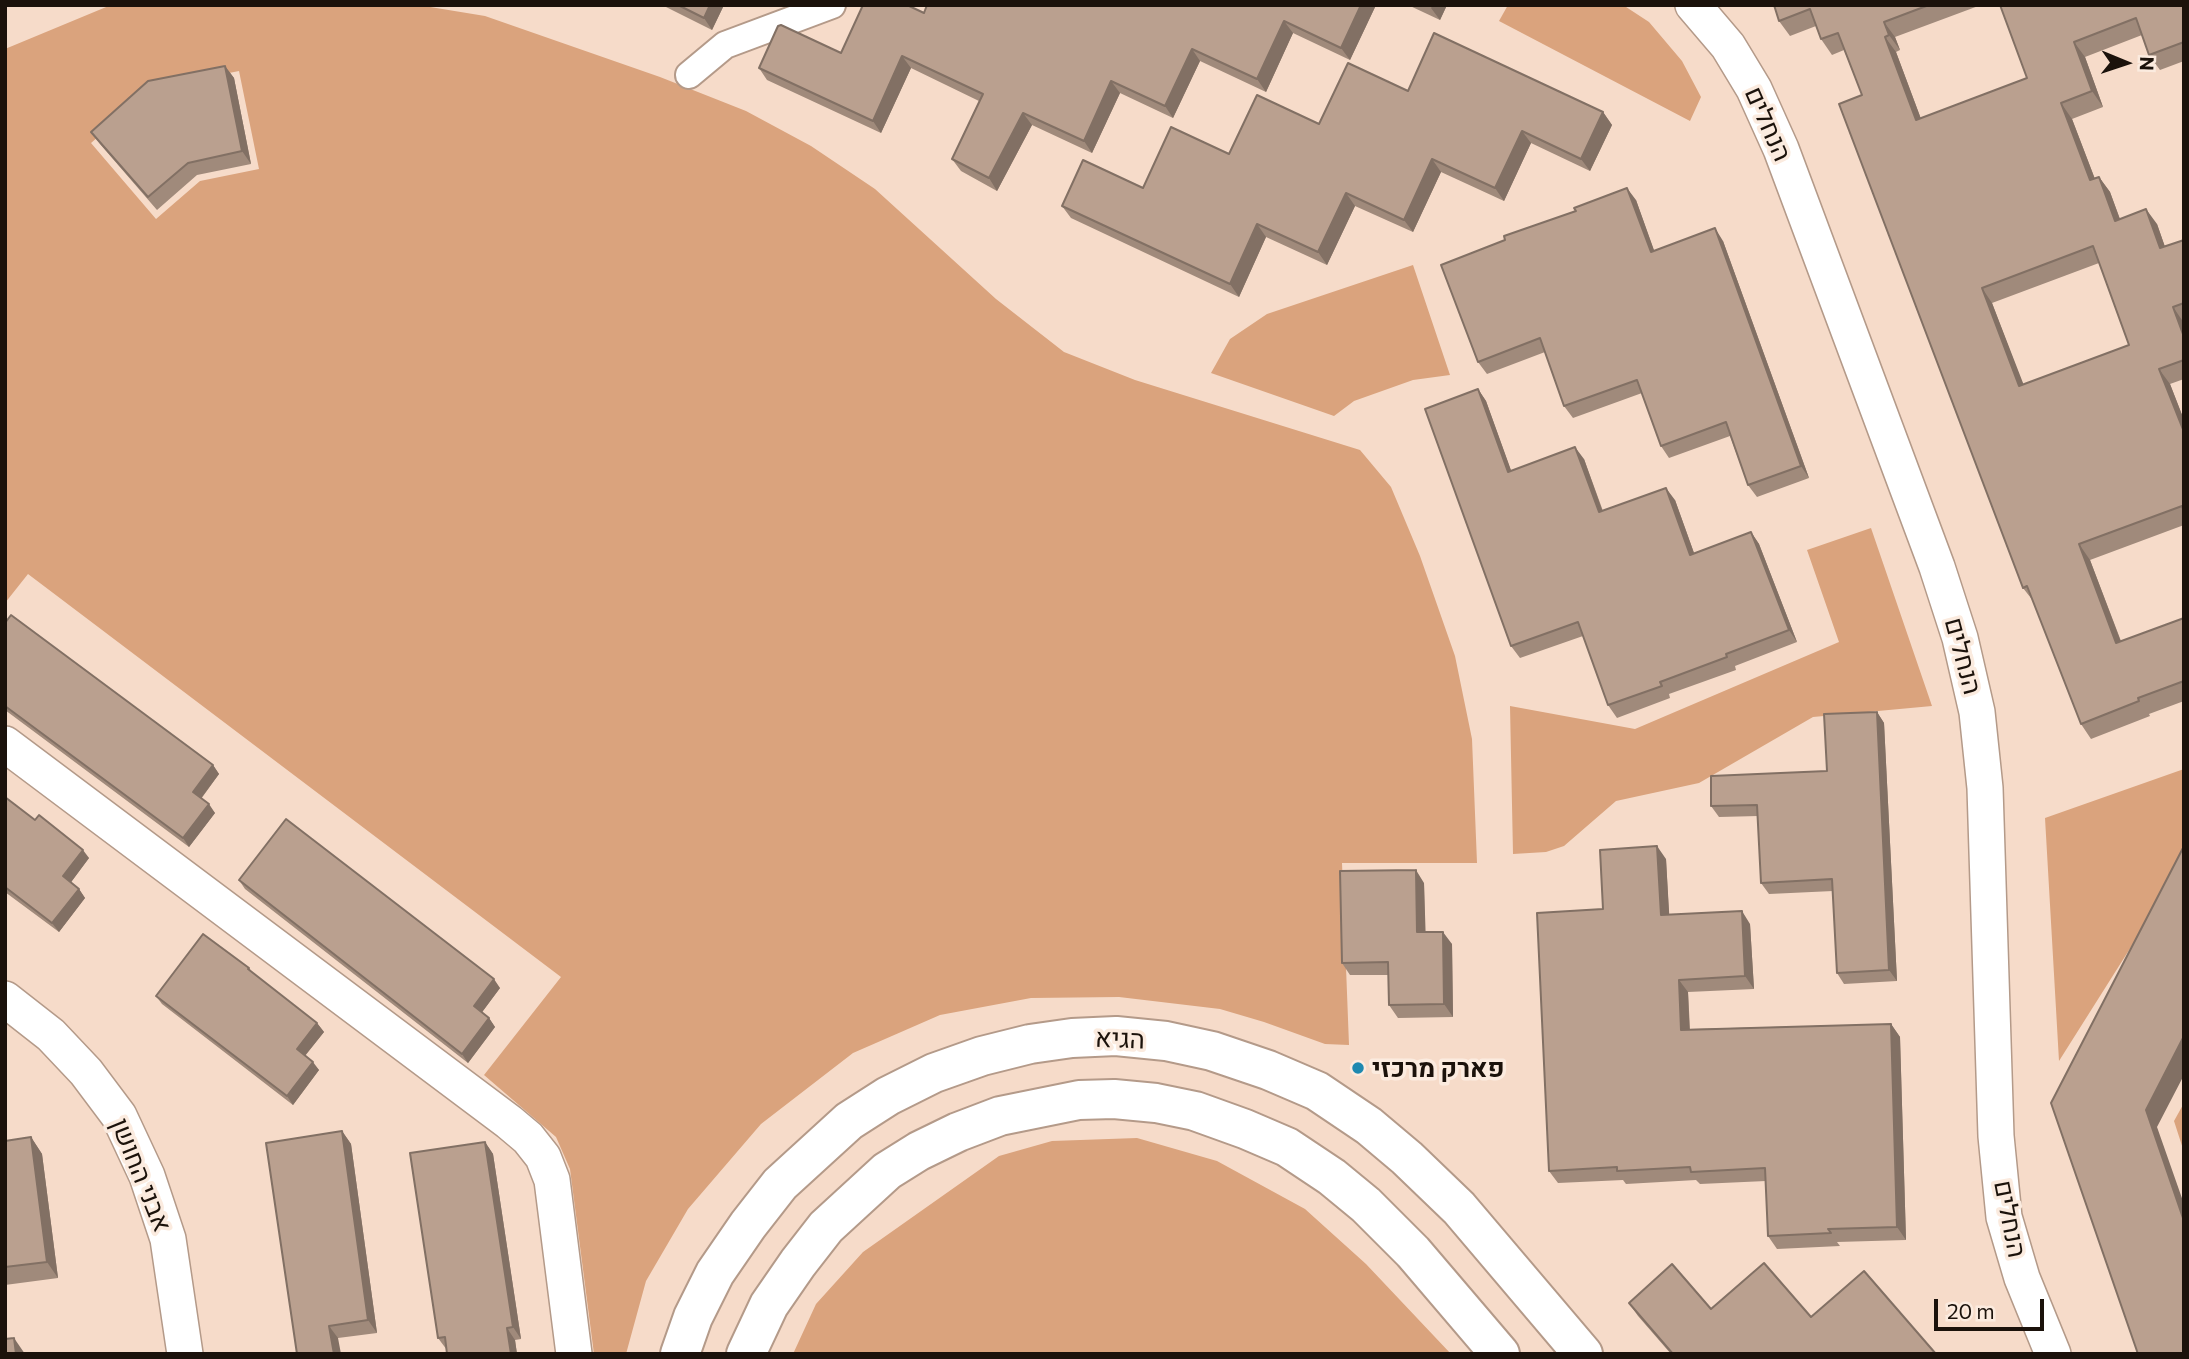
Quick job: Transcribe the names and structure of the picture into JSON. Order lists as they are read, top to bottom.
{
  "streets": {
    "street": ["הנחלים", "הגיא", "אבני החושן"]
  },
  "places": ["פארק מרכזי"],
  "scale_bar": "20 m",
  "north": "right"
}
